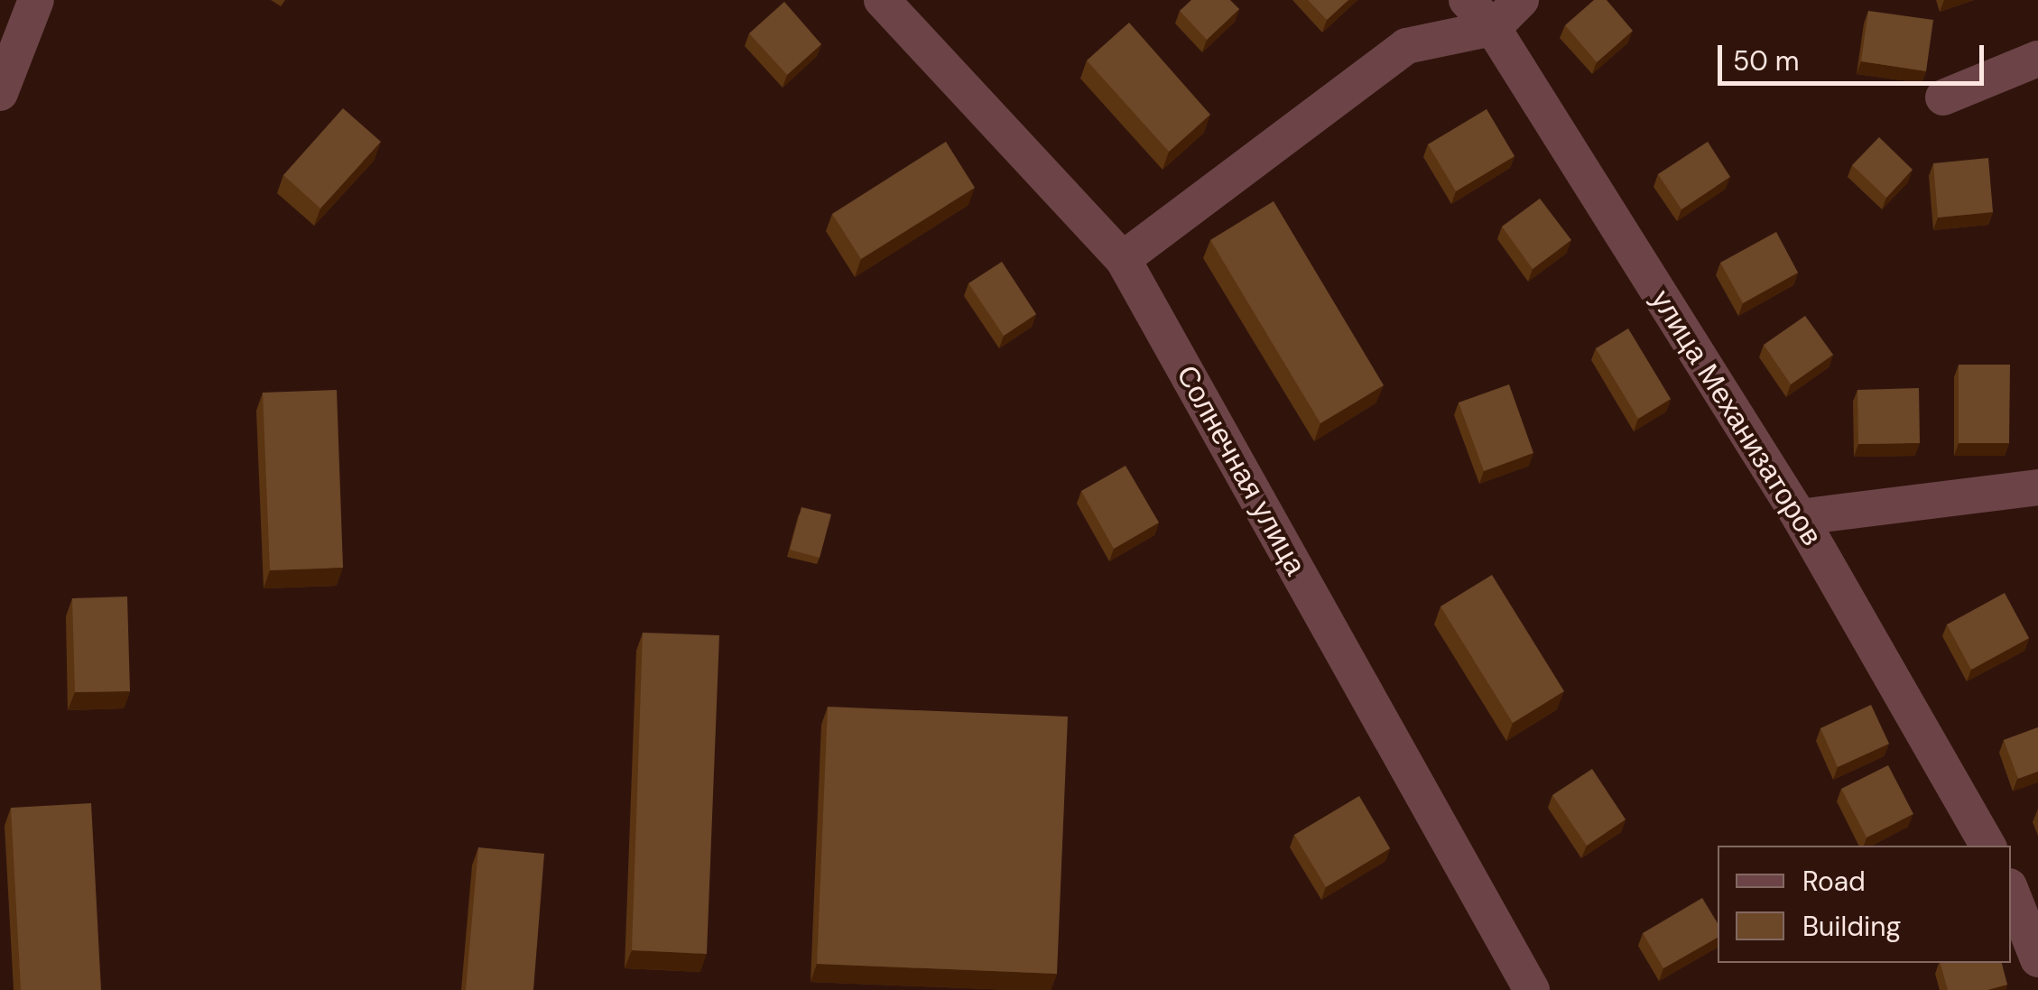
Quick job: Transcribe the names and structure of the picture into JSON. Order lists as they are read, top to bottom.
{
  "streets": {
    "street": ["улица Механизаторов", "Солнечная улица"]
  },
  "legend": ["Road", "Building"],
  "scale_bar": "50 m"
}
